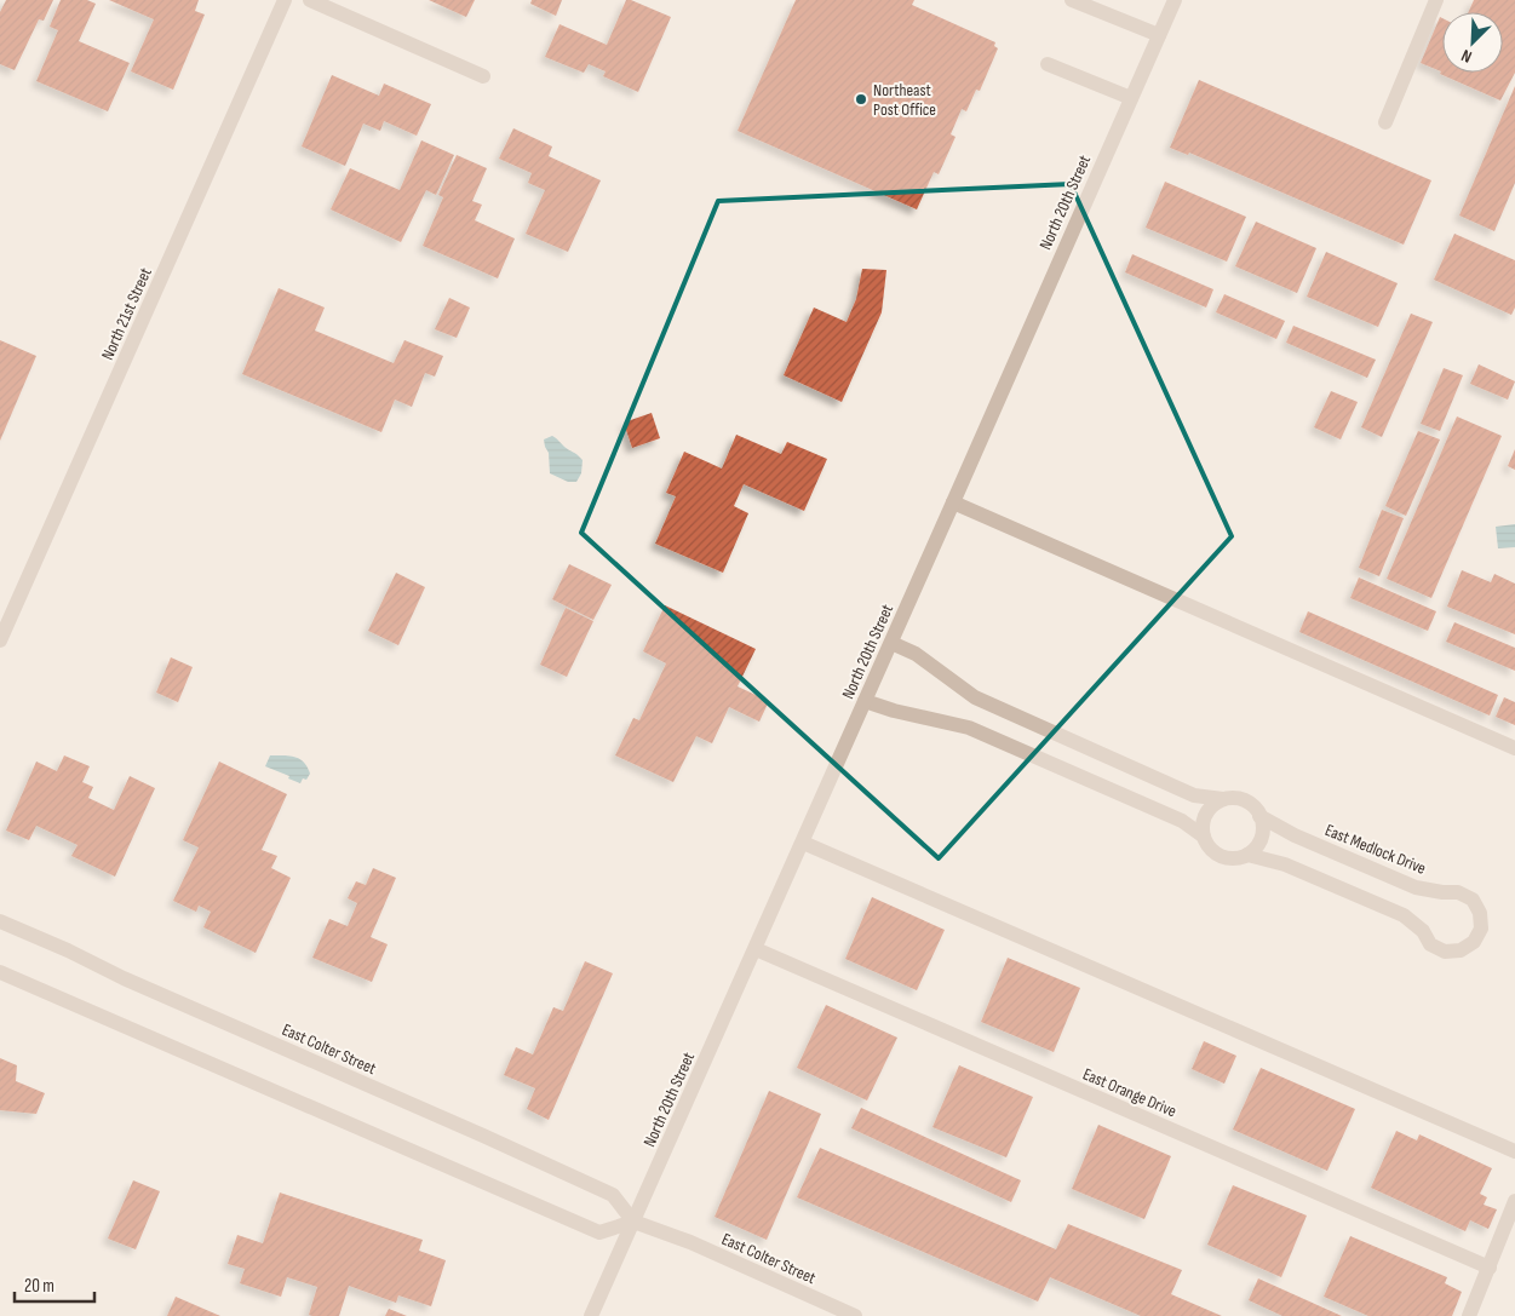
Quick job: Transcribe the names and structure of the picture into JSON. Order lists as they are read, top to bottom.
{
  "streets": {
    "street": [
      "North 20th Street",
      "North 21st Street",
      "East Medlock Drive",
      "East Colter Street",
      "East Orange Drive"
    ]
  },
  "crossings": [
    ["North 20th Street", "East Medlock Drive"],
    ["North 20th Street", "East Colter Street"],
    ["North 20th Street", "East Orange Drive"]
  ],
  "places": ["Northeast Post Office"],
  "scale_bar": "20 m",
  "north": "bottom left"
}
